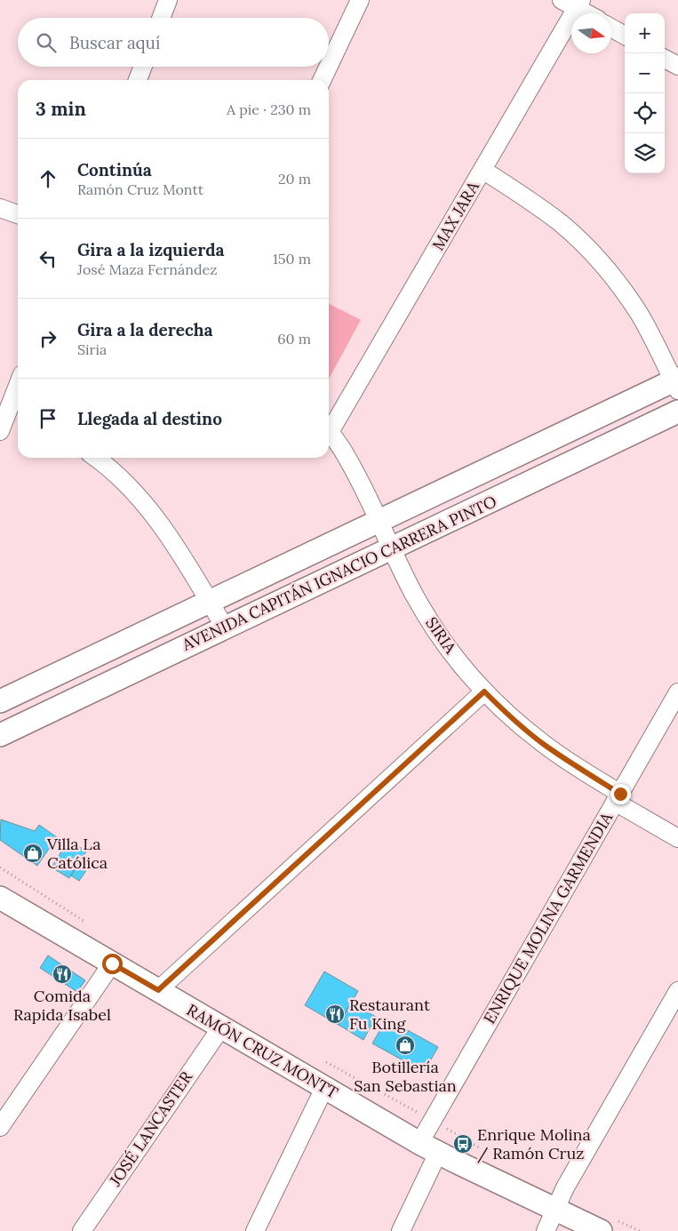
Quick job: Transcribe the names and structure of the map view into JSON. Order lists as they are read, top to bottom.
{
  "streets": {
    "street": [
      "MAX JARA",
      "AVENIDA CAPITÁN IGNACIO CARRERA PINTO",
      "SIRIA",
      "ENRIQUE MOLINA GARMENDIA",
      "RAMÓN CRUZ MONTT",
      "JOSÉ LANCASTER"
    ]
  },
  "crossings": [
    ["AVENIDA CAPITÁN IGNACIO CARRERA PINTO", "SIRIA"],
    ["SIRIA", "ENRIQUE MOLINA GARMENDIA"],
    ["ENRIQUE MOLINA GARMENDIA", "RAMÓN CRUZ MONTT"],
    ["RAMÓN CRUZ MONTT", "JOSÉ LANCASTER"]
  ],
  "places": {
    "shop": ["Villa La Católica", "Botillería San Sebastian"],
    "restaurant": ["Comida Rapida Isabel", "Restaurant Fu King"],
    "bus stop": ["Enrique Molina / Ramón Cruz"]
  },
  "north": "right",
  "page": {
    "map_buttons": ["+", "−"],
    "search": "Buscar aquí",
    "heading": ["3 min", "A pie · 230 m"],
    "list": [
      ["Continúa", "Ramón Cruz Montt", "20 m"],
      ["Gira a la izquierda", "José Maza Fernández", "150 m"],
      ["Gira a la derecha", "Siria", "60 m"],
      "Llegada al destino"
    ]
  }
}
